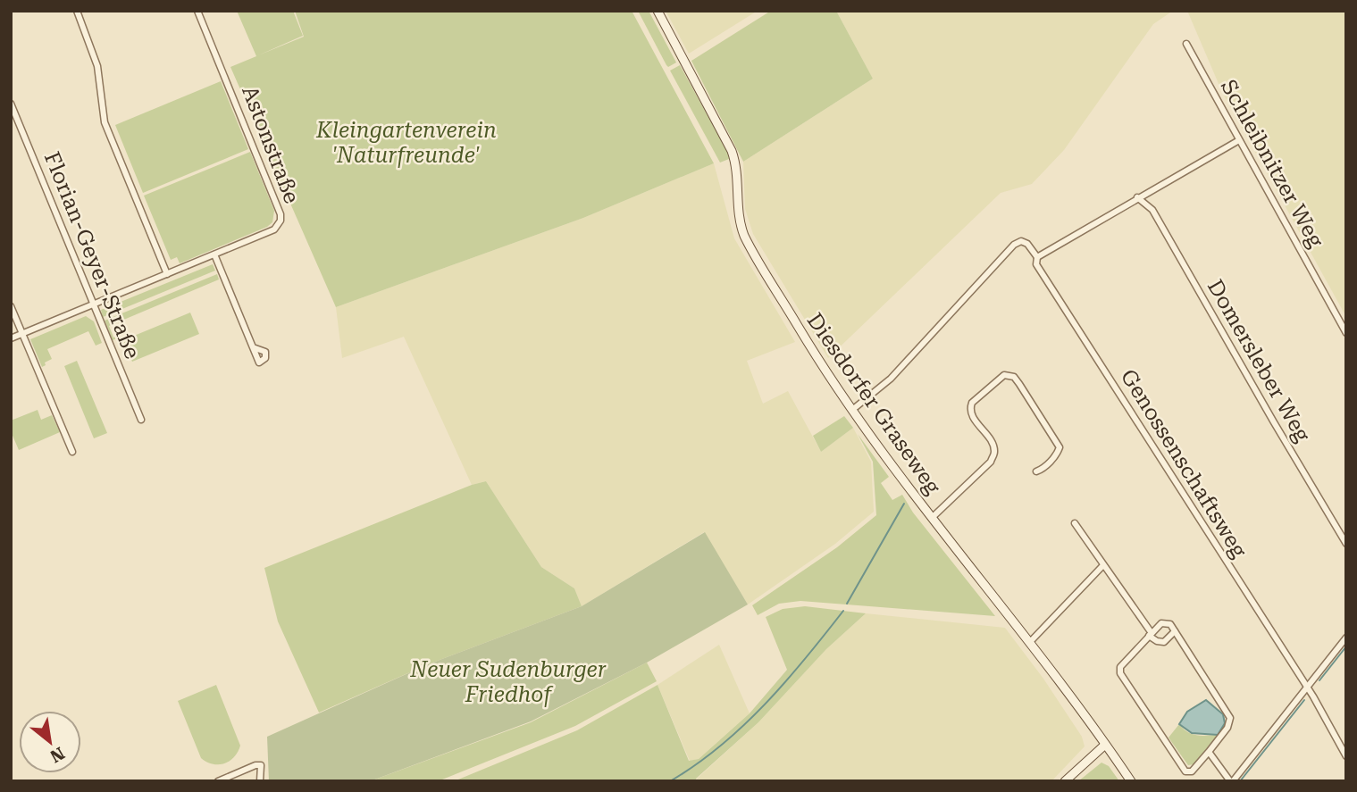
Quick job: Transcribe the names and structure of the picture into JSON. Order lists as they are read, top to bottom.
{
  "streets": {
    "main road": ["Diesdorfer Graseweg"],
    "street": [
      "Astonstraße",
      "Schleibnitzer Weg",
      "Florian-Geyer-Straße",
      "Domersleber Weg",
      "Genossenschaftsweg"
    ]
  },
  "crossings": [
    ["Astonstraße", "Florian-Geyer-Straße"]
  ],
  "parks": ["Kleingartenverein 'Naturfreunde'", "Neuer Sudenburger Friedhof"],
  "north": "bottom right"
}
